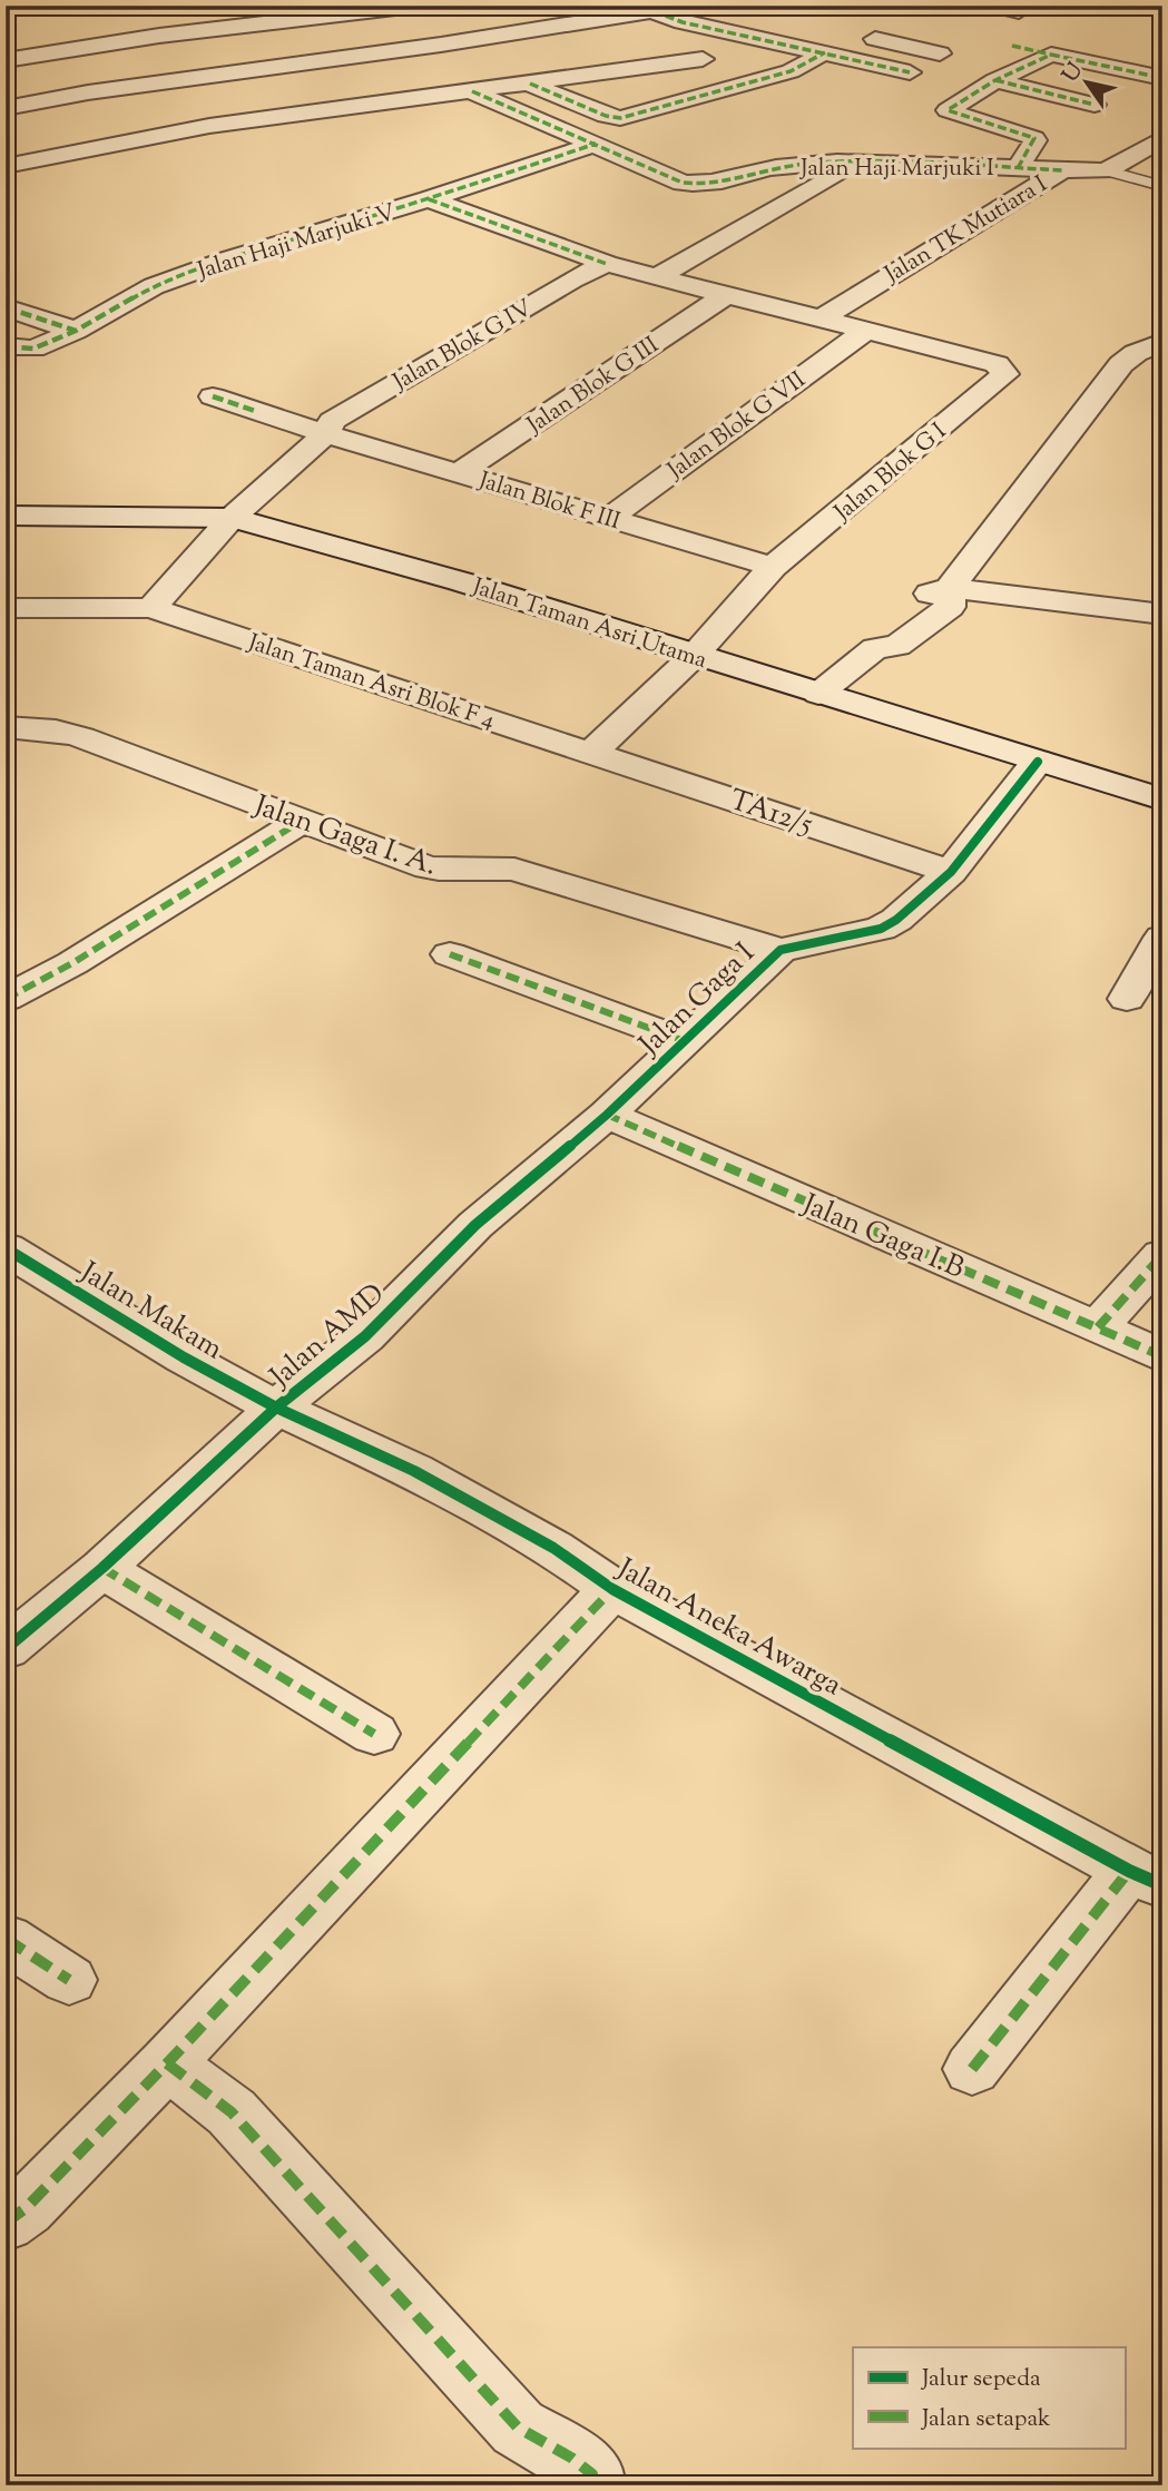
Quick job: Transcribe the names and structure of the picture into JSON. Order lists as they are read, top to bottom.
{
  "streets": {
    "street": [
      "Jalan Haji Marjuki I",
      "Jalan TK Mutiara I",
      "Jalan Haji Marjuki V",
      "Jalan Blok G IV",
      "Jalan Blok G III",
      "Jalan Blok G VII",
      "Jalan Blok G I",
      "Jalan Blok F III",
      "Jalan Taman Asri Utama",
      "Jalan Taman Asri Blok F 4",
      "TA12/5",
      "Jalan Gaga I. A.",
      "Jalan Gaga I",
      "Jalan Gaga I.B",
      "Jalan Makam",
      "Jalan AMD",
      "Jalan Aneka Awarga"
    ]
  },
  "crossings": [
    ["Jalan Haji Marjuki I", "Jalan TK Mutiara I"],
    ["Jalan Haji Marjuki I", "Jalan Haji Marjuki V"],
    ["Jalan Blok G IV", "Jalan Blok F III"],
    ["Jalan Blok G IV", "Jalan Taman Asri Utama"],
    ["Jalan Blok G IV", "Jalan Taman Asri Blok F 4"],
    ["Jalan Blok G III", "Jalan Blok F III"],
    ["Jalan Blok G VII", "Jalan Blok G I"],
    ["Jalan Blok G VII", "Jalan Blok F III"],
    ["Jalan Blok G I", "Jalan Blok F III"],
    ["Jalan Blok G I", "Jalan Taman Asri Utama"],
    ["Jalan Blok G I", "Jalan Taman Asri Blok F 4"],
    ["Jalan Blok G I", "TA12/5"],
    ["Jalan Taman Asri Utama", "Jalan Gaga I"],
    ["Jalan Taman Asri Blok F 4", "TA12/5"],
    ["TA12/5", "Jalan Gaga I"],
    ["Jalan Gaga I. A.", "Jalan Gaga I"],
    ["Jalan Gaga I", "Jalan Gaga I.B"],
    ["Jalan Gaga I", "Jalan AMD"],
    ["Jalan Gaga I.B", "Jalan AMD"],
    ["Jalan Makam", "Jalan AMD"],
    ["Jalan Makam", "Jalan Aneka Awarga"],
    ["Jalan AMD", "Jalan Aneka Awarga"]
  ],
  "legend": ["Jalur sepeda", "Jalan setapak"],
  "north": "top left"
}
